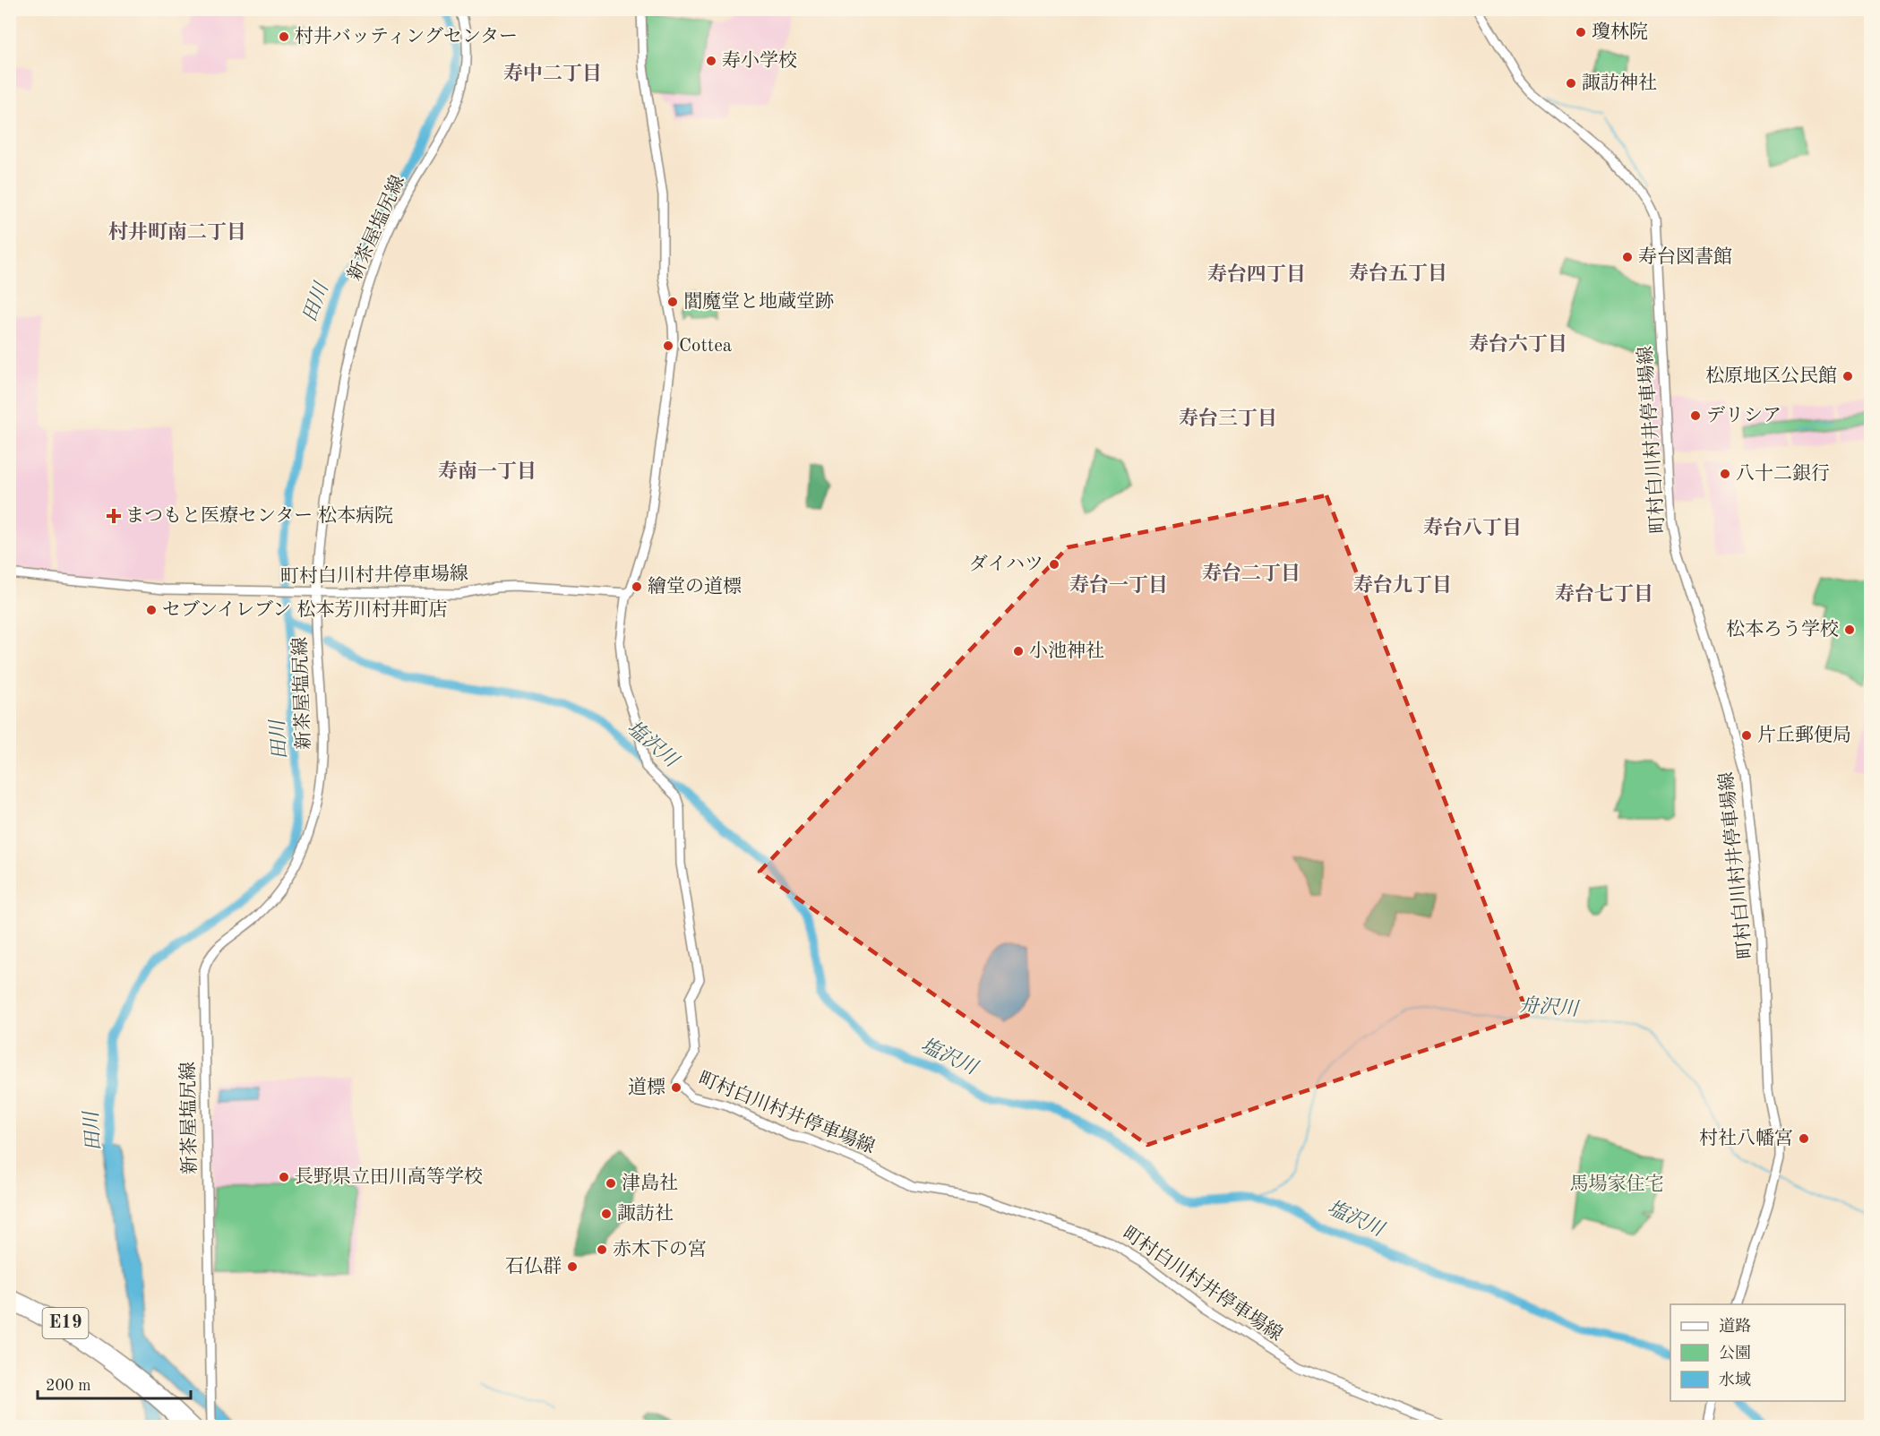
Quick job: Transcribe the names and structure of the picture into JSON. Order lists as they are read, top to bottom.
{
  "streets": {
    "highway": ["E19"],
    "main road": ["新茶屋塩尻線", "町村白川村井停車場線"]
  },
  "crossings": [
    ["新茶屋塩尻線", "町村白川村井停車場線"]
  ],
  "districts": [
    "寿中二丁目",
    "村井町南二丁目",
    "寿台五丁目",
    "寿台四丁目",
    "寿台六丁目",
    "寿台三丁目",
    "寿南一丁目",
    "寿台八丁目",
    "寿台二丁目",
    "寿台一丁目",
    "寿台九丁目",
    "寿台七丁目"
  ],
  "water": ["田川", "塩沢川", "舟沢川"],
  "parks": ["馬場家住宅"],
  "places": {
    "other": [
      "瓊林院",
      "村井バッティングセンター",
      "寿小学校",
      "諏訪神社",
      "寿台図書館",
      "閻魔堂と地蔵堂跡",
      "Cottea",
      "松原地区公民館",
      "デリシア",
      "八十二銀行",
      "ダイハツ",
      "繪堂の道標",
      "セブンイレブン 松本芳川村井町店",
      "松本ろう学校",
      "小池神社",
      "片丘郵便局",
      "道標",
      "村社八幡宮",
      "長野県立田川高等学校",
      "津島社",
      "諏訪社",
      "赤木下の宮",
      "石仏群"
    ],
    "health": ["まつもと医療センター 松本病院"]
  },
  "legend": ["道路", "公園", "水域"],
  "scale_bar": "200 m"
}
